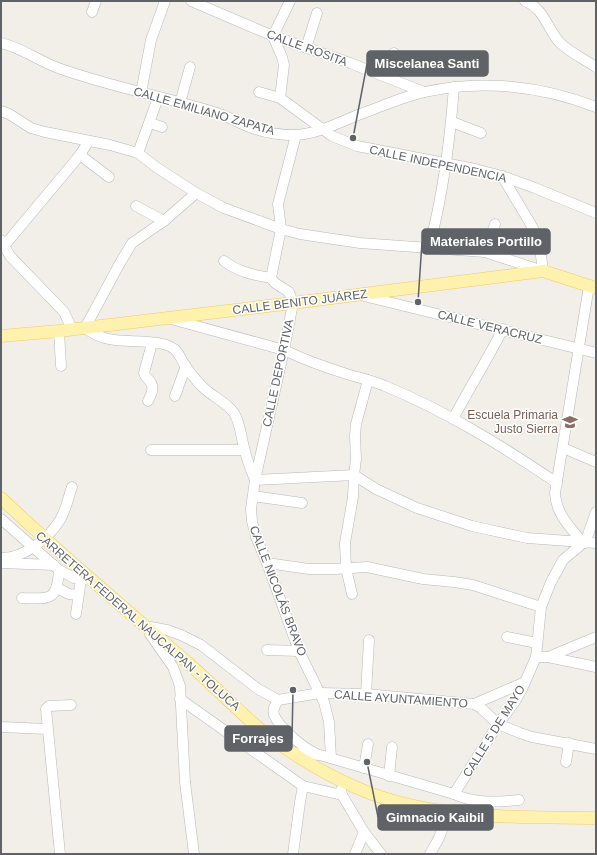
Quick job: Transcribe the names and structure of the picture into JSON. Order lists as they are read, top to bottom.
{
  "streets": {
    "main road": ["CALLE BENITO JUÁREZ", "CARRETERA FEDERAL NAUCALPAN - TOLUCA"],
    "street": [
      "CALLE ROSITA",
      "CALLE EMILIANO ZAPATA",
      "CALLE INDEPENDENCIA",
      "CALLE VERACRUZ",
      "CALLE DEPORTIVA",
      "CALLE NICOLÁS BRAVO",
      "CALLE AYUNTAMIENTO",
      "CALLE 5 DE MAYO"
    ]
  },
  "crossings": [
    ["CALLE ROSITA", "CALLE EMILIANO ZAPATA"],
    ["CALLE EMILIANO ZAPATA", "CALLE INDEPENDENCIA"],
    ["CALLE BENITO JUÁREZ", "CALLE VERACRUZ"],
    ["CALLE BENITO JUÁREZ", "CALLE DEPORTIVA"],
    ["CALLE BENITO JUÁREZ", "CALLE NICOLÁS BRAVO"],
    ["CALLE DEPORTIVA", "CALLE NICOLÁS BRAVO"],
    ["CALLE NICOLÁS BRAVO", "CALLE AYUNTAMIENTO"],
    ["CALLE AYUNTAMIENTO", "CALLE 5 DE MAYO"]
  ],
  "places": {
    "other": [
      "Miscelanea Santi",
      "Materiales Portillo",
      "Forrajes",
      "Gimnacio Kaibil"
    ],
    "school or university": ["Escuela Primaria Justo Sierra"]
  }
}
